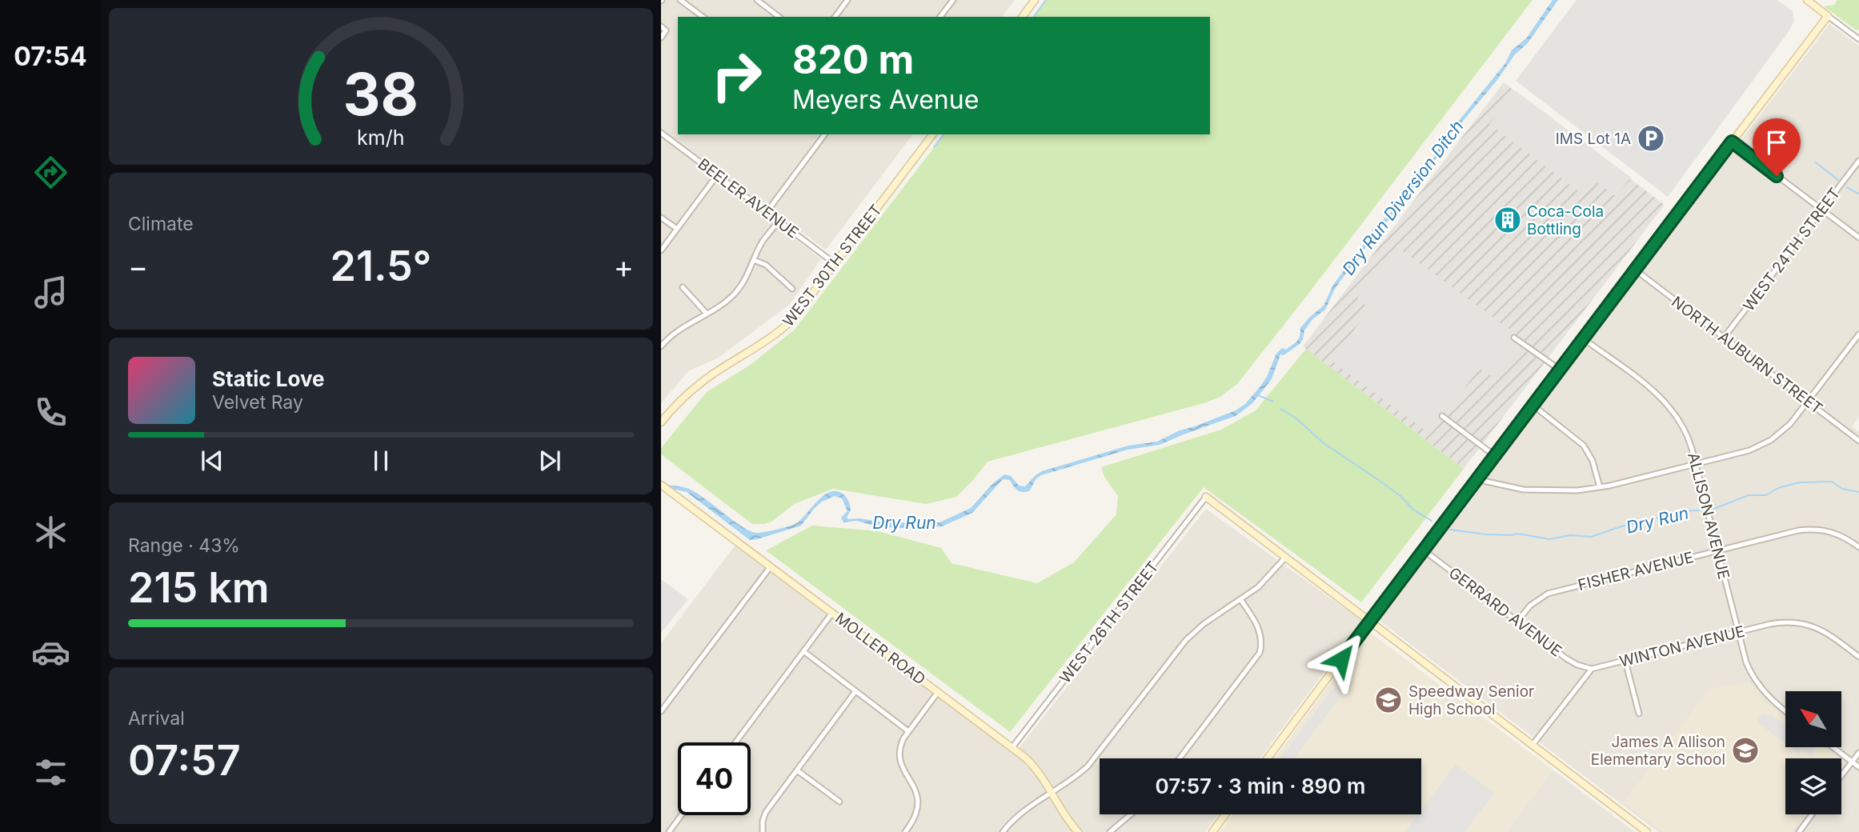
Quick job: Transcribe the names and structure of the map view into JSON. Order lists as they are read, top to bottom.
{
  "streets": {
    "main road": ["WEST 30TH STREET", "MOLLER ROAD"],
    "street": [
      "BEELER AVENUE",
      "WEST 24TH STREET",
      "NORTH AUBURN STREET",
      "ALLISON AVENUE",
      "FISHER AVENUE",
      "GERRARD AVENUE",
      "WEST 26TH STREET",
      "WINTON AVENUE"
    ]
  },
  "crossings": [
    ["BEELER AVENUE", "WEST 30TH STREET"],
    ["WEST 24TH STREET", "NORTH AUBURN STREET"],
    ["ALLISON AVENUE", "FISHER AVENUE"],
    ["ALLISON AVENUE", "WINTON AVENUE"],
    ["FISHER AVENUE", "GERRARD AVENUE"],
    ["GERRARD AVENUE", "WINTON AVENUE"],
    ["WEST 26TH STREET", "MOLLER ROAD"]
  ],
  "water": ["Dry Run Diversion Ditch", "Dry Run"],
  "places": {
    "parking": ["IMS Lot 1A"],
    "building": ["Coca-Cola Bottling"],
    "school or university": ["Speedway Senior High School", "James A Allison Elementary School"]
  },
  "north": "top left",
  "page": {
    "tabs": "07:54",
    "turn": ["820 m", "Meyers Avenue"],
    "tile": [
      "Climate",
      ["Range · 43%", "215 km"],
      ["Arrival", "07:57"]
    ],
    "heat": ["−", "21.5°", "+"],
    "song": ["Static Love", "Velvet Ray"],
    "limit": "40",
    "trip": "07:57 · 3 min · 890 m",
    "gauge": ["38", "km/h"]
  }
}
